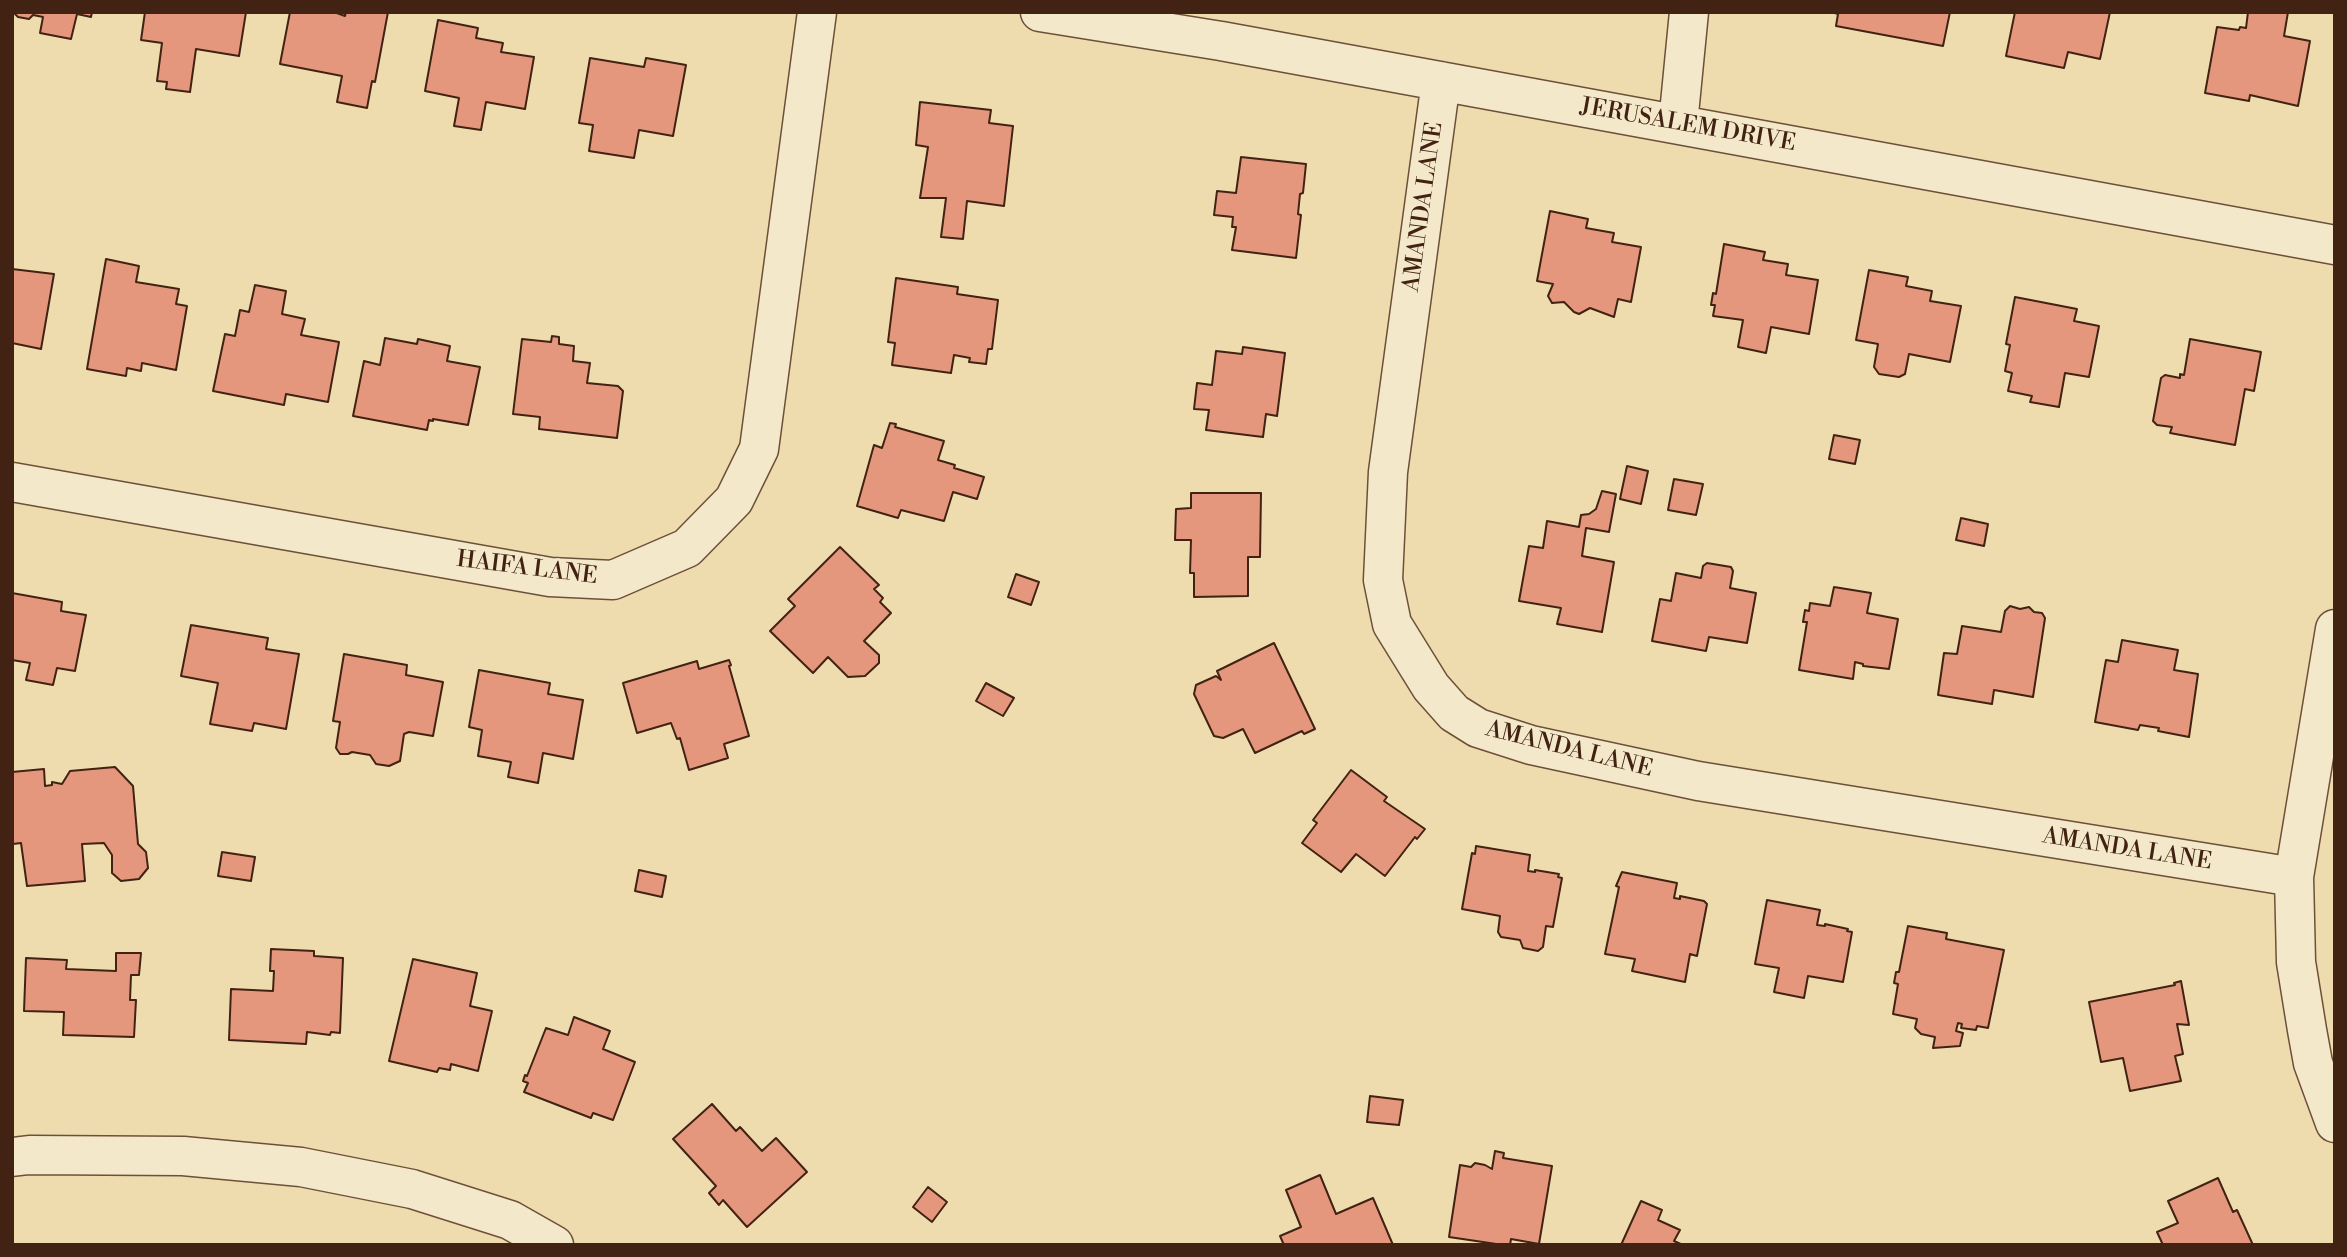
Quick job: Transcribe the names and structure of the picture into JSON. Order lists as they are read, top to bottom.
{
  "streets": {
    "street": ["JERUSALEM DRIVE", "AMANDA LANE", "HAIFA LANE"]
  },
  "crossings": [
    ["JERUSALEM DRIVE", "AMANDA LANE"]
  ]
}
